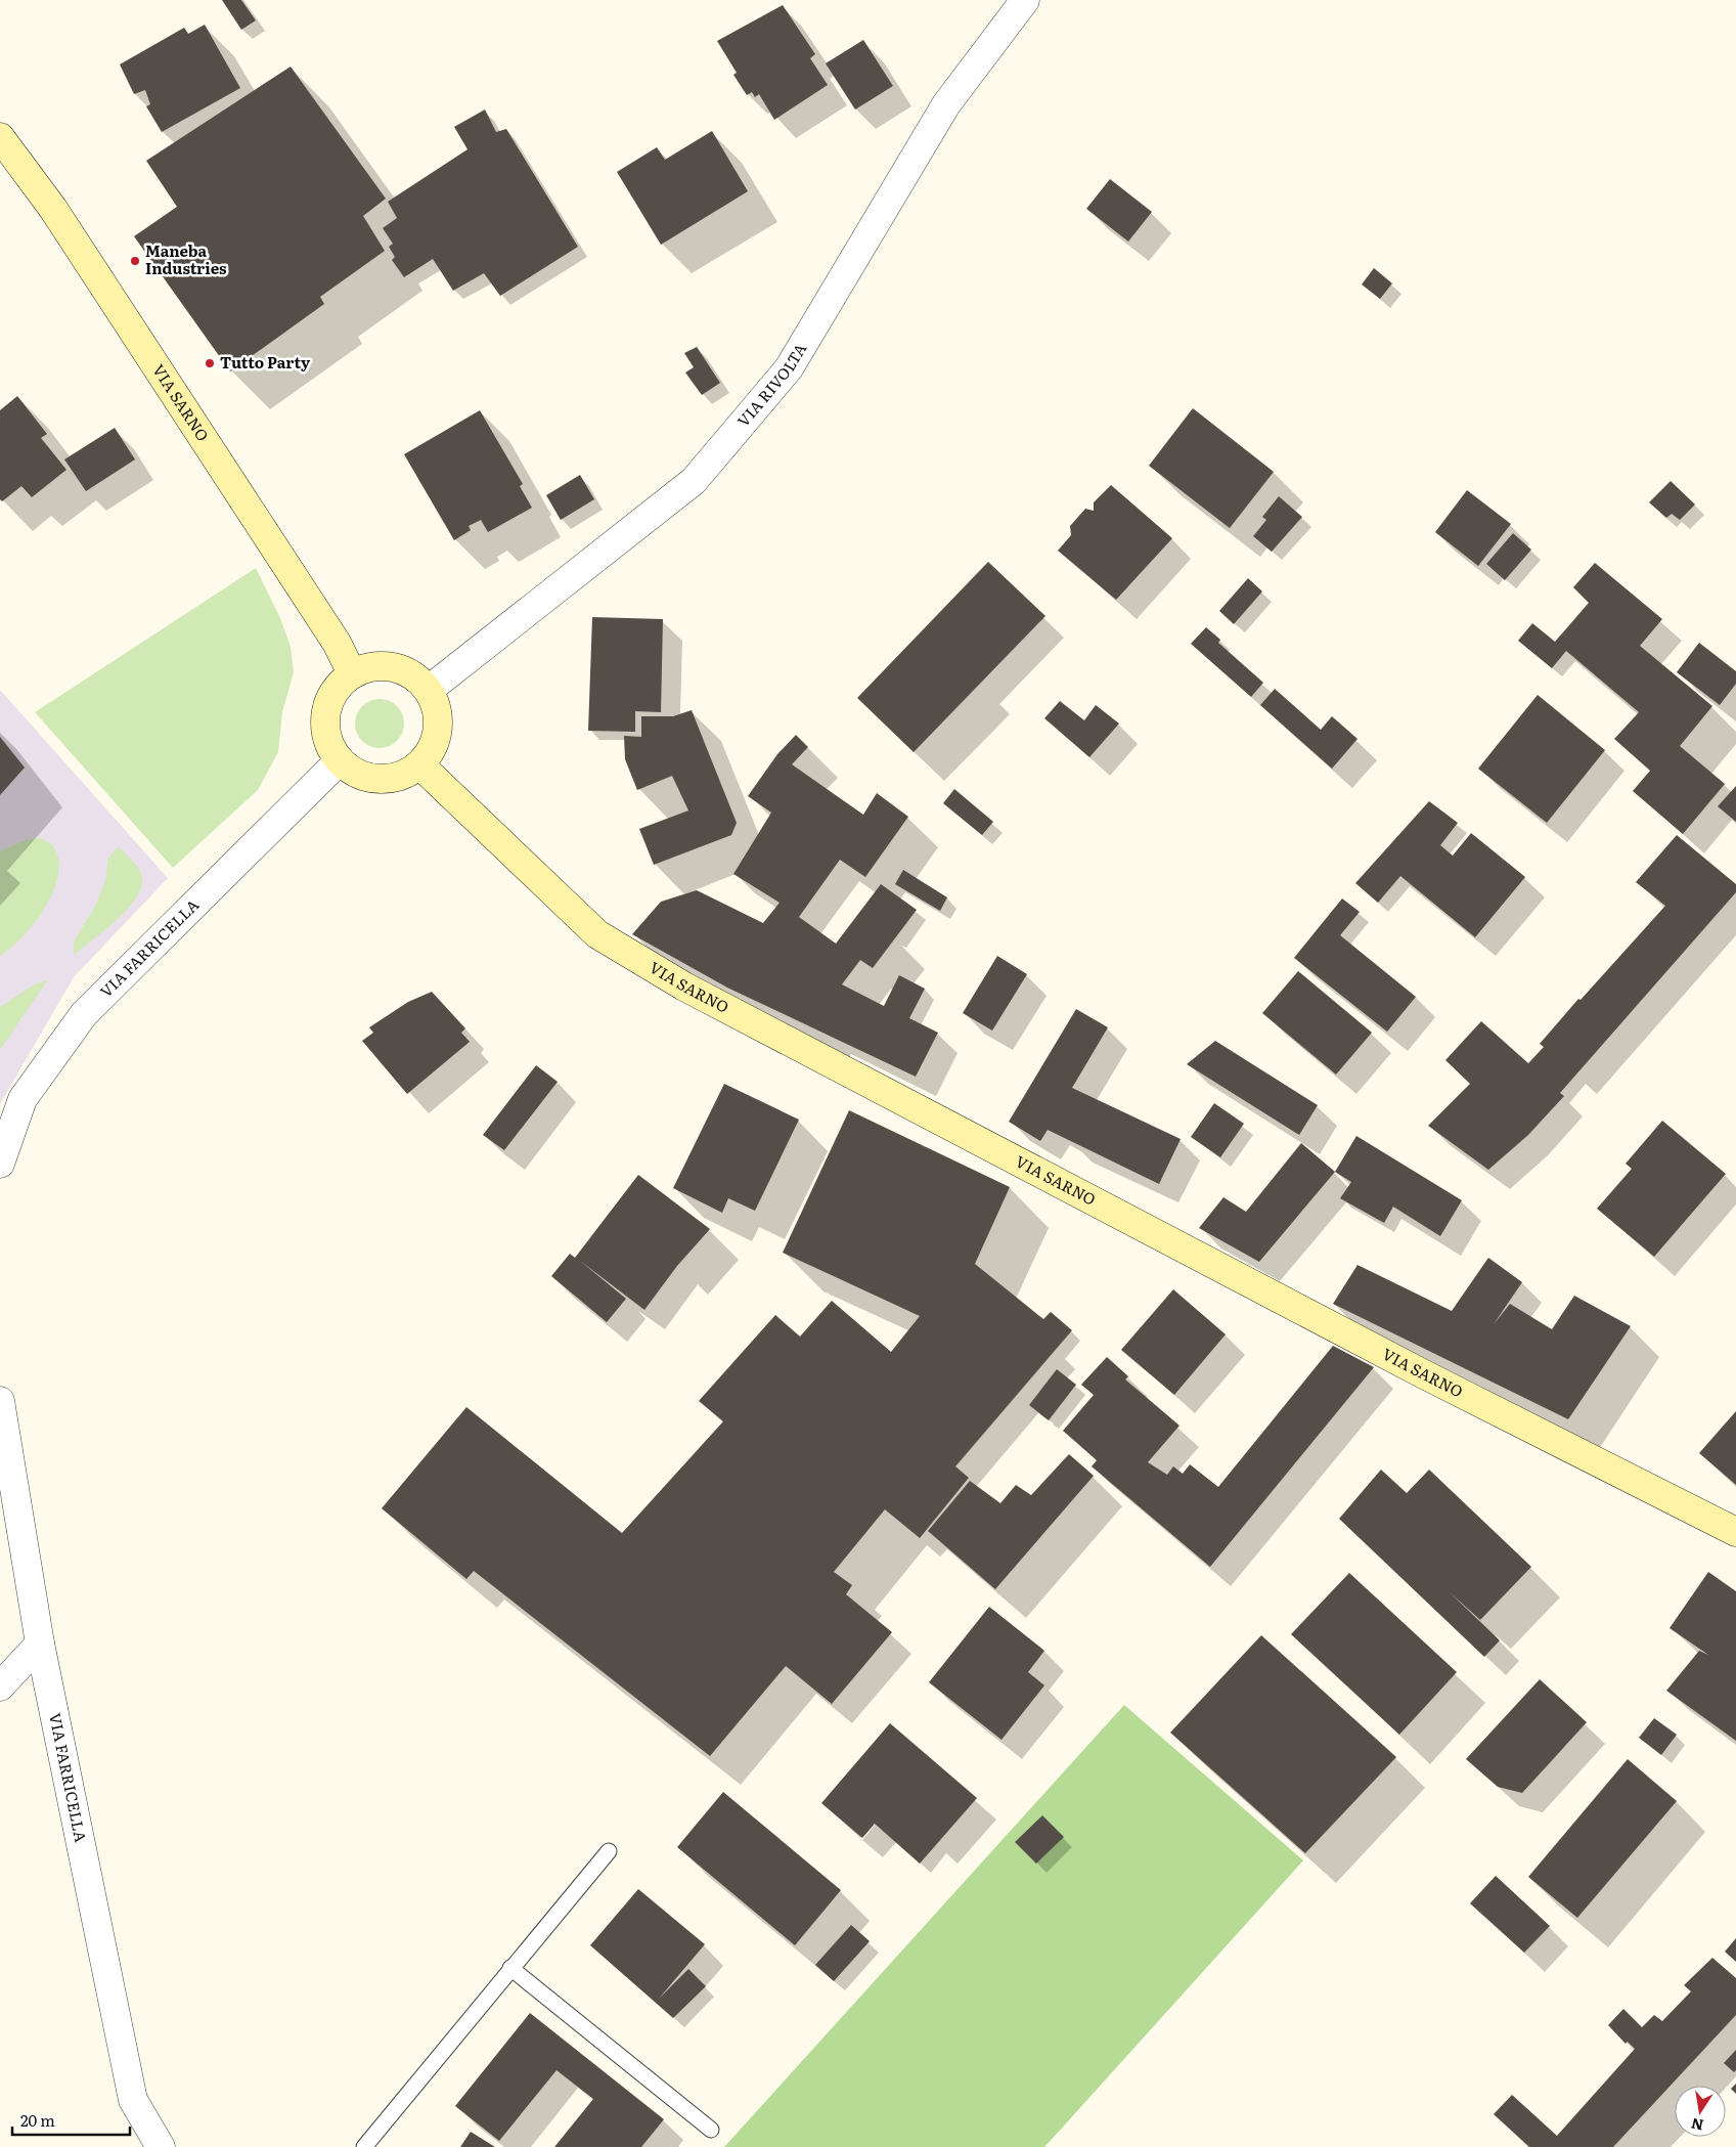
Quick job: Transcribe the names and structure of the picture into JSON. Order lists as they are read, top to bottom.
{
  "streets": {
    "main road": ["VIA SARNO"],
    "street": ["VIA RIVOLTA", "VIA FARRICELLA"]
  },
  "crossings": [
    ["VIA RIVOLTA", "VIA SARNO"],
    ["VIA RIVOLTA", "VIA FARRICELLA"],
    ["VIA SARNO", "VIA FARRICELLA"]
  ],
  "places": ["Maneba Industries", "Tutto Party"],
  "scale_bar": "20 m",
  "north": "bottom"
}
